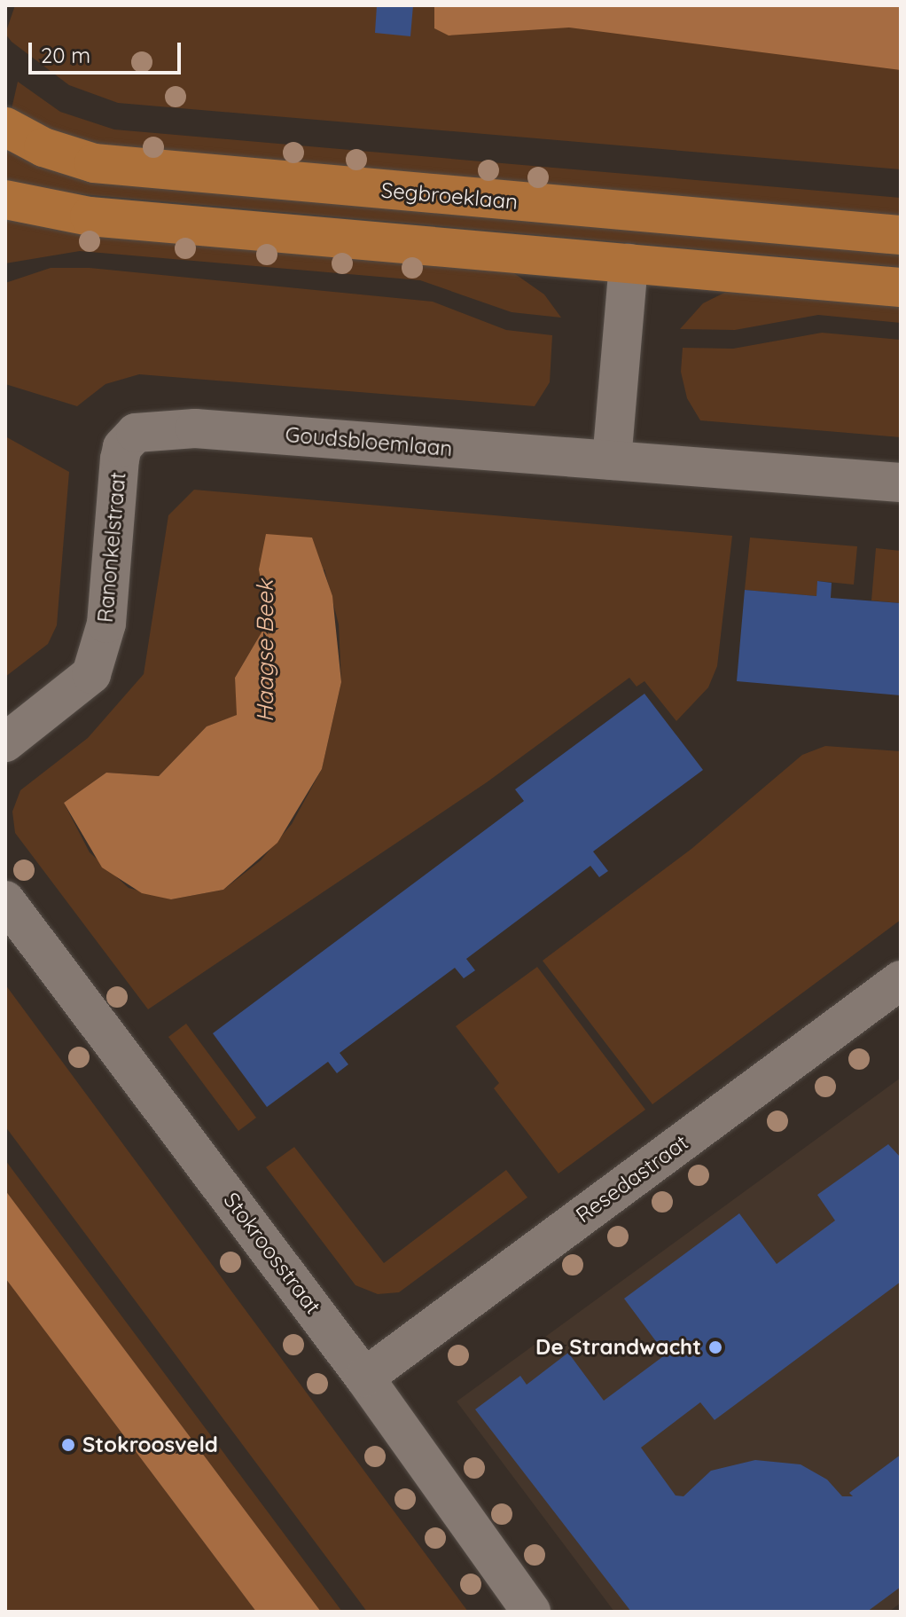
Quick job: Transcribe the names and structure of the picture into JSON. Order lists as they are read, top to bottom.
{
  "streets": {
    "main road": ["Segbroeklaan"],
    "street": [
      "Goudsbloemlaan",
      "Ranonkelstraat",
      "Resedastraat",
      "Stokroosstraat"
    ]
  },
  "crossings": [
    ["Goudsbloemlaan", "Ranonkelstraat"],
    ["Resedastraat", "Stokroosstraat"]
  ],
  "water": ["Haagse Beek"],
  "places": ["De Strandwacht", "Stokroosveld"],
  "scale_bar": "20 m"
}
